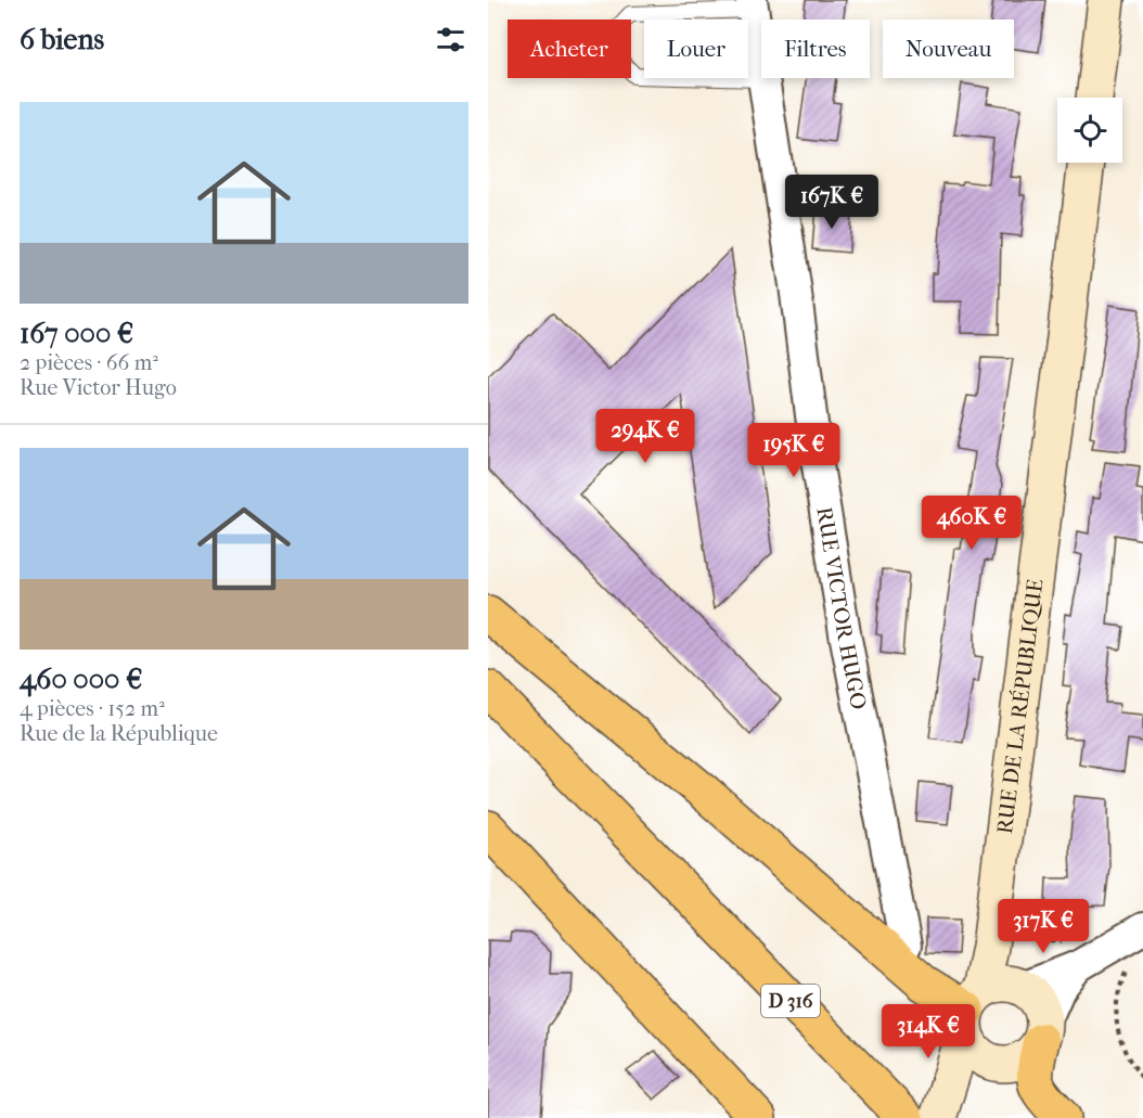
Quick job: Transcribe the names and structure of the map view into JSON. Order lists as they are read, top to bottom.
{
  "streets": {
    "main road": ["RUE DE LA RÉPUBLIQUE", "D 316"],
    "street": ["RUE VICTOR HUGO"]
  },
  "page": {
    "heading": "6 biens",
    "chip": [
      "Acheter",
      "Louer",
      "Filtres",
      "Nouveau"
    ],
    "list": [
      {
        "name": "167 000 €",
        "note": "2 pièces · 66 m² · Rue Victor Hugo"
      },
      {
        "name": "460 000 €",
        "note": "4 pièces · 152 m² · Rue de la République"
      }
    ],
    "price": [
      "167K €",
      "294K €",
      "195K €",
      "460K €",
      "317K €",
      "314K €"
    ]
  }
}
